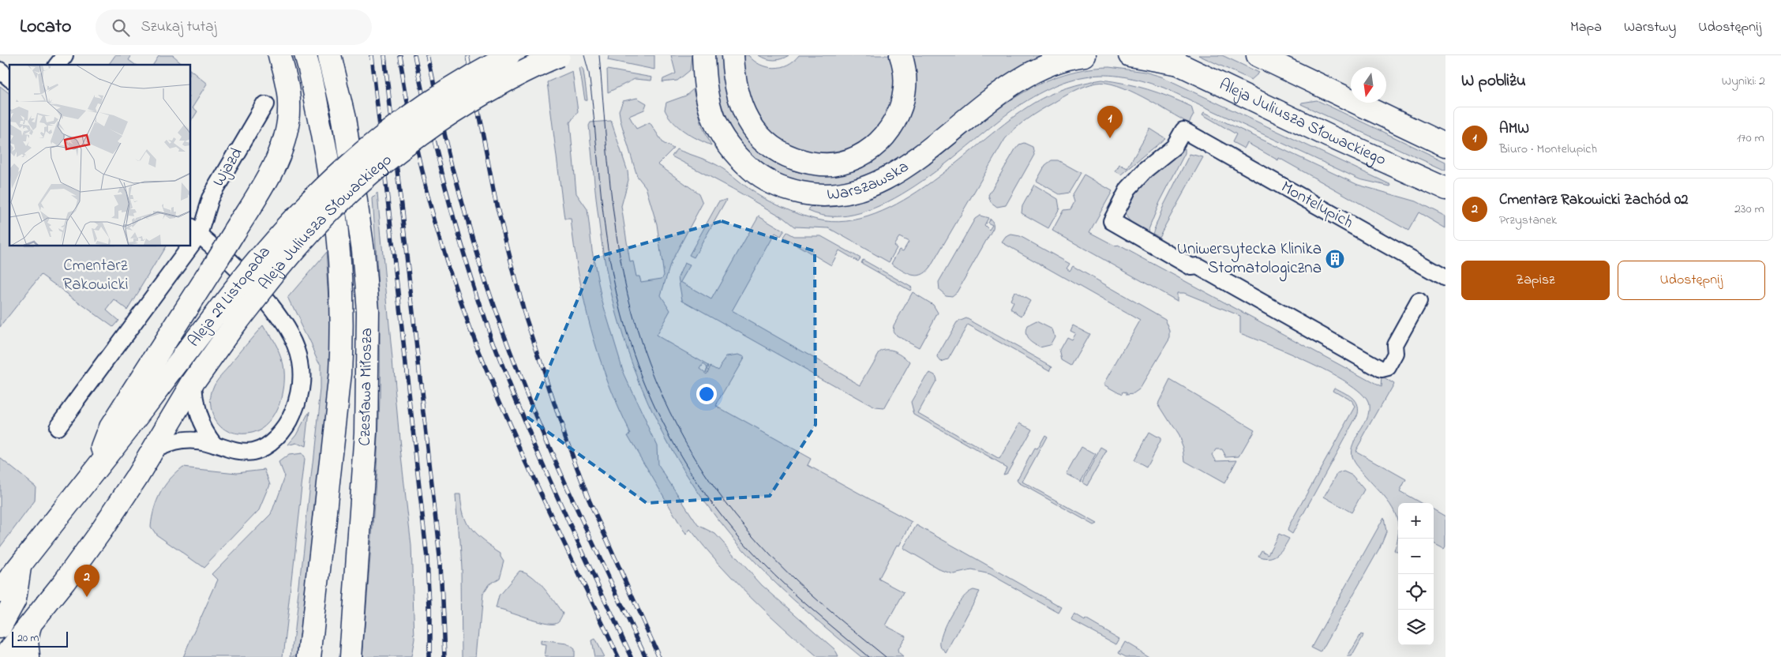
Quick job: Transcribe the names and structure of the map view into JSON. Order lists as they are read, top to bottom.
{
  "streets": {
    "main road": [
      "Aleja Juliusza Słowackiego",
      "Warszawska",
      "Aleja 29 Listopada",
      "Czesława Miłosza"
    ],
    "street": ["Wjazd", "Montelupich"]
  },
  "parks": ["Cmentarz Rakowicki"],
  "places": {
    "building": ["Uniwersytecka Klinika Stomatologiczna"]
  },
  "scale_bar": "20 m",
  "north": "bottom",
  "page": {
    "header": "Locato",
    "search": "Szukaj tutaj",
    "nav": ["Mapa", "Warstwy", "Udostępnij"],
    "heading": ["W pobliżu", "Wyniki: 2"],
    "pins": ["1", "2"],
    "list": [
      {
        "mark": "1",
        "name": "AMW",
        "note": "Biuro · Montelupich",
        "value": "170 m"
      },
      {
        "mark": "2",
        "name": "Cmentarz Rakowicki Zachód 02",
        "note": "Przystanek",
        "value": "230 m"
      }
    ],
    "buttons": ["Zapisz", "Udostępnij"],
    "map_buttons": ["+", "−"],
    "scale": "20 m"
  }
}
